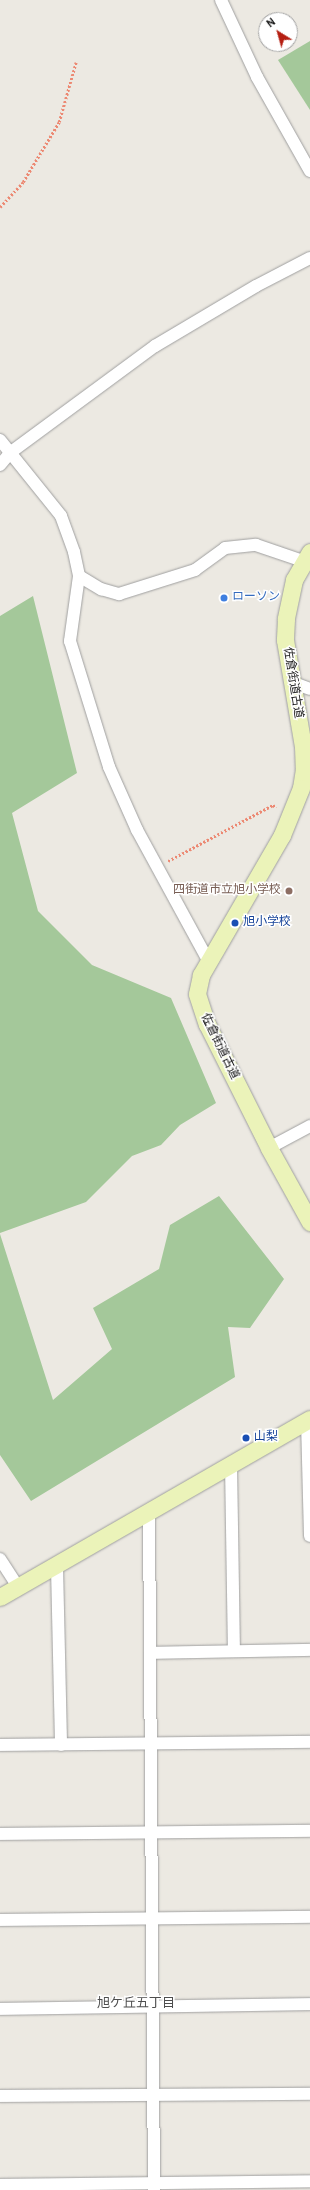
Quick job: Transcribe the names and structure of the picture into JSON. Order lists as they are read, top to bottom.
{
  "streets": {
    "street": ["佐倉街道古道"]
  },
  "districts": ["旭ケ丘五丁目"],
  "places": [
    "ローソン",
    "四街道市立旭小学校",
    "旭小学校",
    "山梨"
  ],
  "north": "top left"
}
